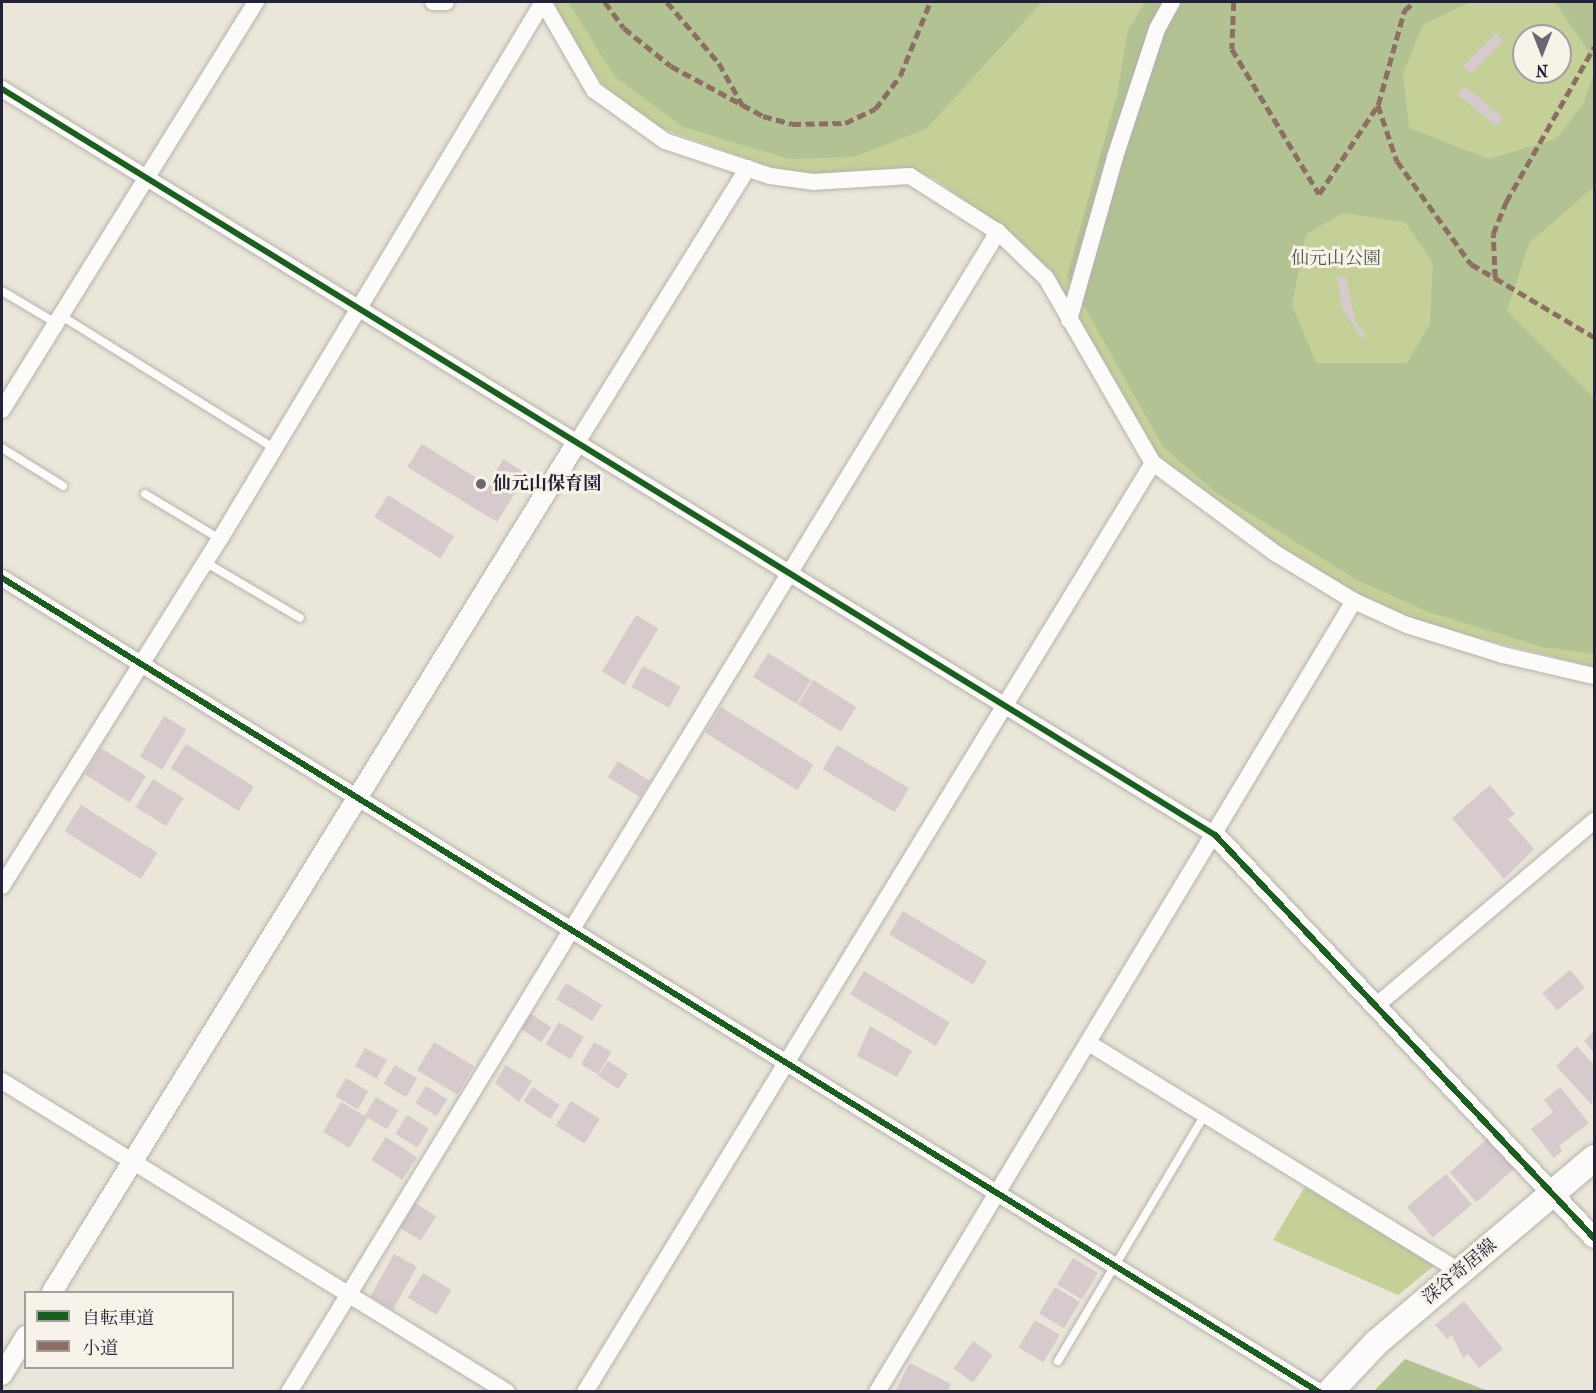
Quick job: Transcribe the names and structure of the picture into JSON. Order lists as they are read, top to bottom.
{
  "streets": {
    "main road": ["深谷寄居線"]
  },
  "parks": ["仙元山公園"],
  "places": ["仙元山保育園"],
  "legend": ["自転車道", "小道"],
  "north": "bottom"
}
